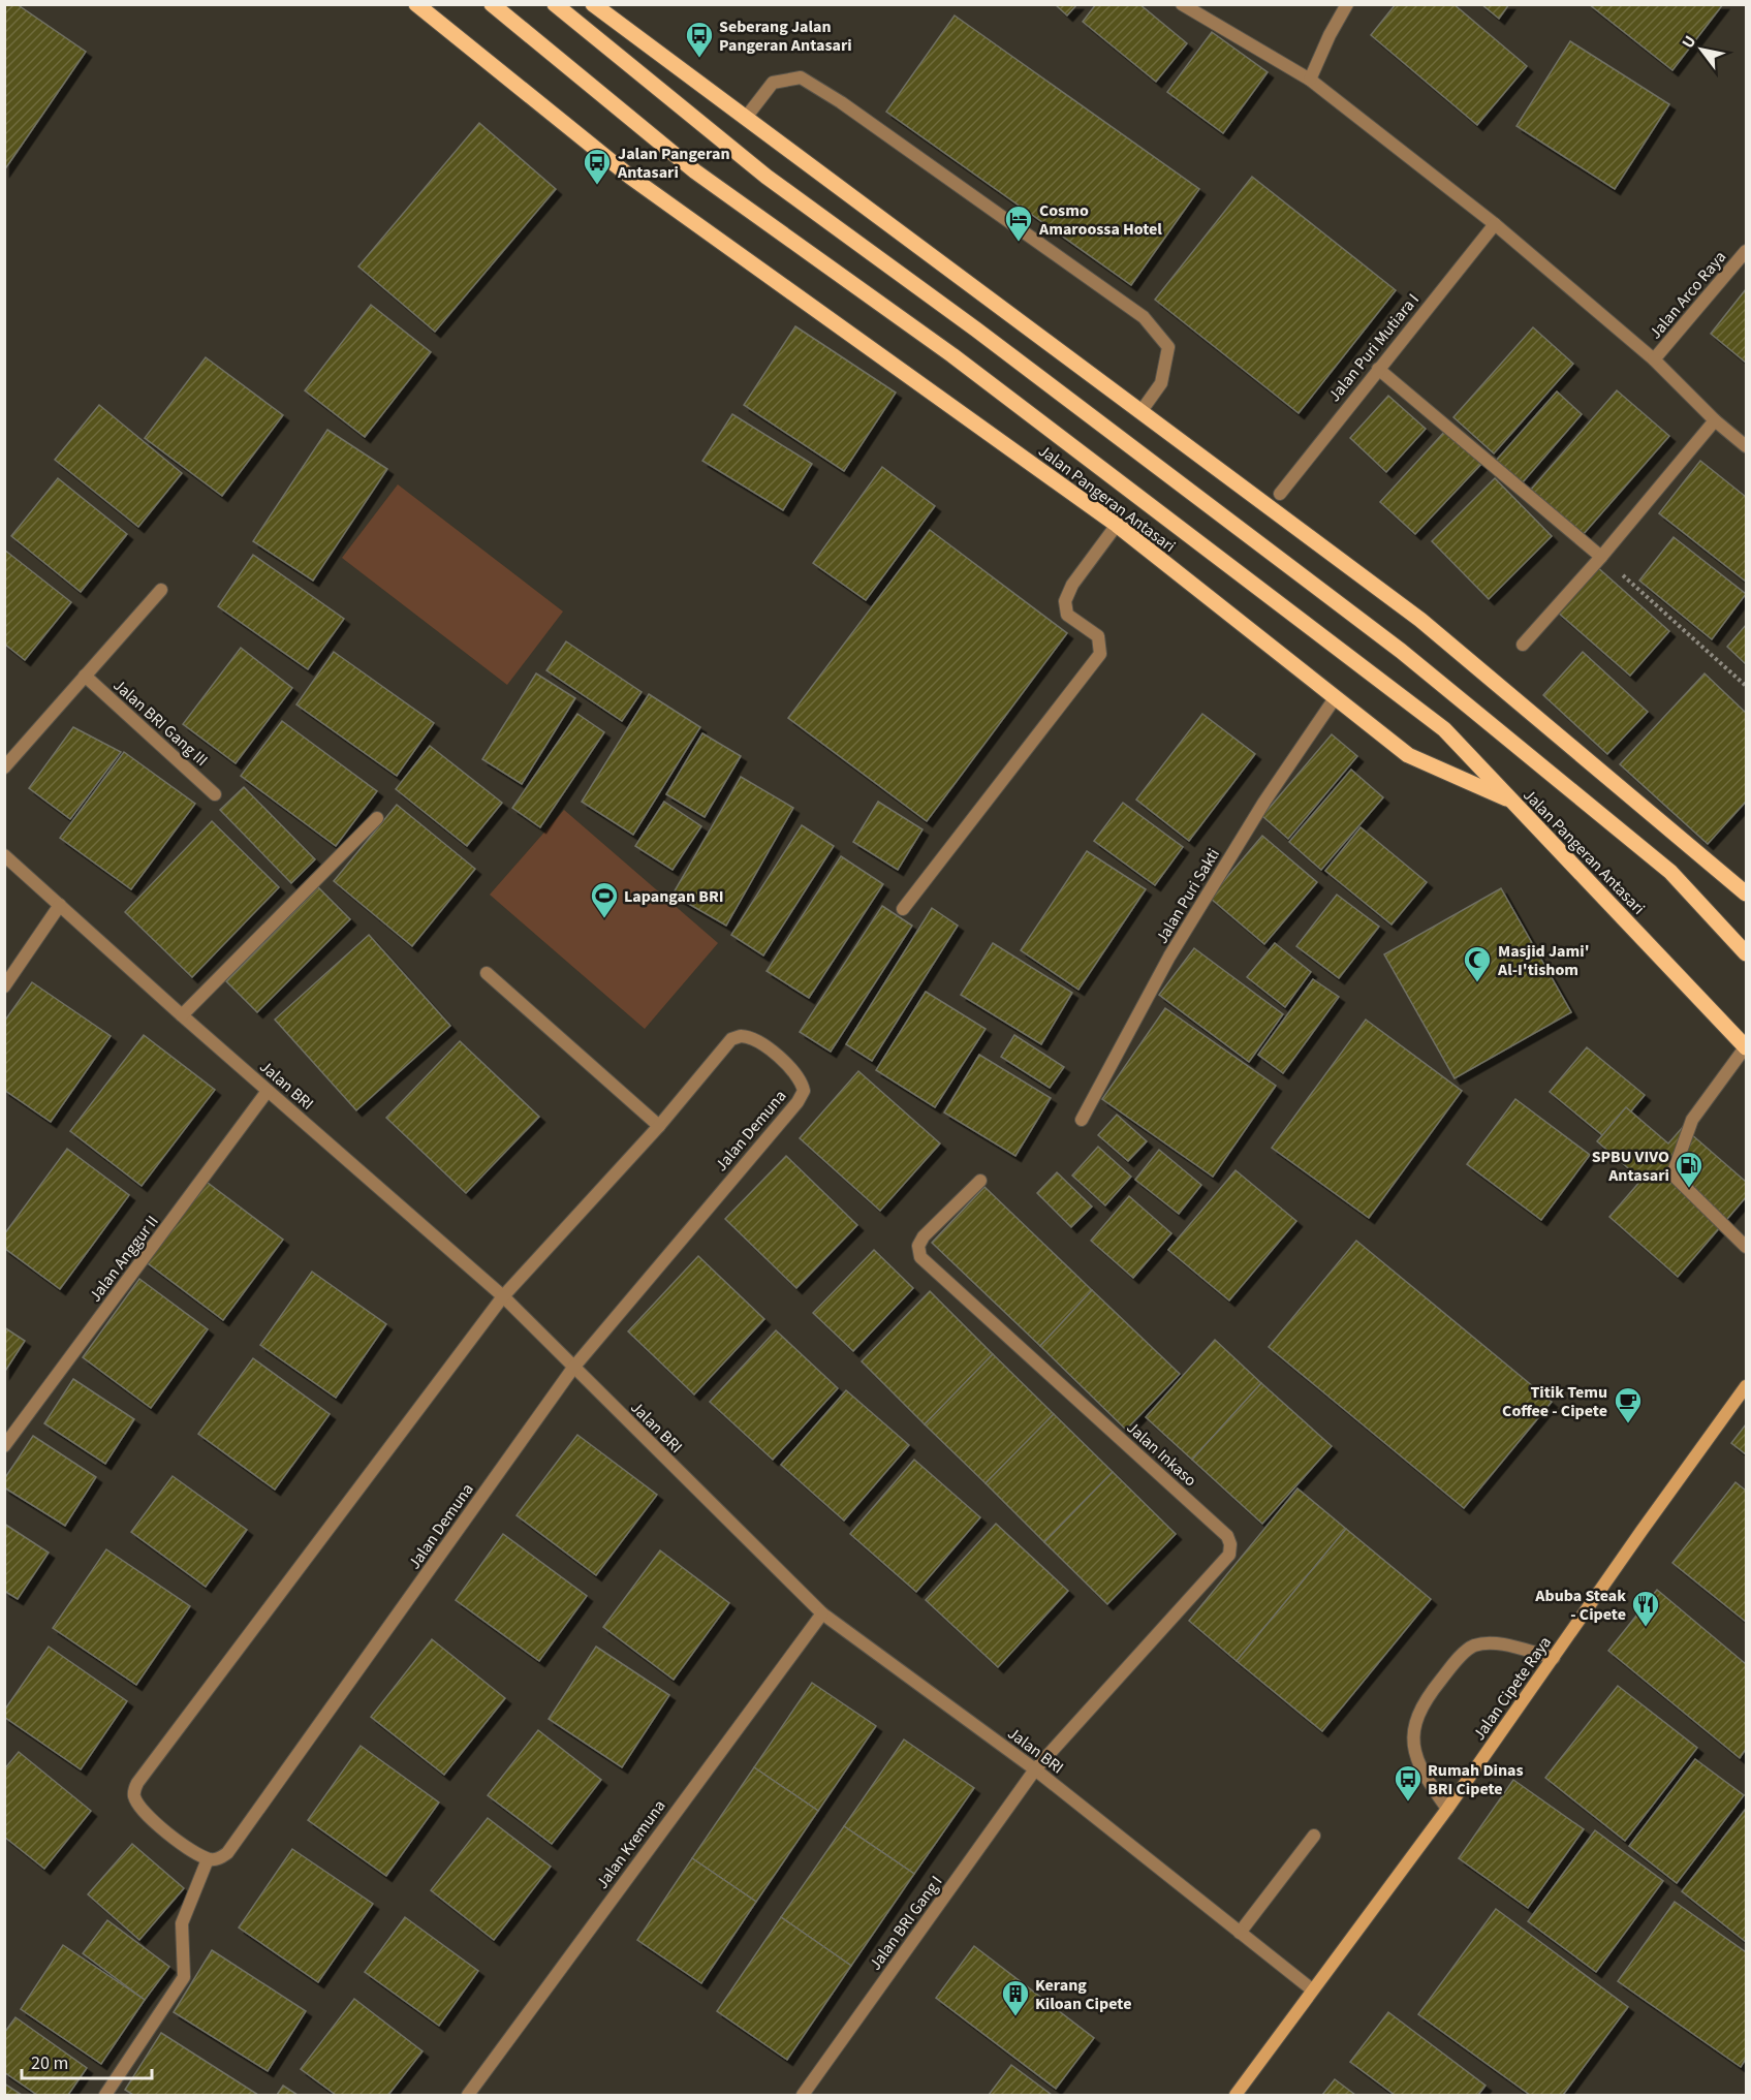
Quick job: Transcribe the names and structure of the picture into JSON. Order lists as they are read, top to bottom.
{
  "streets": {
    "main road": ["Jalan Pangeran Antasari", "Jalan Cipete Raya"],
    "street": [
      "Jalan Arco Raya",
      "Jalan Puri Mutiara I",
      "Jalan BRI Gang III",
      "Jalan Puri Sakti",
      "Jalan BRI",
      "Jalan Demuna",
      "Jalan Anggur II",
      "Jalan Inkaso",
      "Jalan Kremuna",
      "Jalan BRI Gang I"
    ]
  },
  "crossings": [
    ["Jalan Pangeran Antasari", "Jalan Puri Sakti"],
    ["Jalan BRI", "Jalan Demuna"],
    ["Jalan BRI", "Jalan Anggur II"],
    ["Jalan BRI", "Jalan Inkaso"],
    ["Jalan BRI", "Jalan Cipete Raya"],
    ["Jalan BRI", "Jalan Kremuna"],
    ["Jalan BRI", "Jalan BRI Gang I"],
    ["Jalan Inkaso", "Jalan BRI Gang I"]
  ],
  "places": {
    "bus stop": ["Seberang Jalan Pangeran Antasari", "Jalan Pangeran Antasari", "Rumah Dinas BRI Cipete"],
    "hotel": ["Cosmo Amaroossa Hotel"],
    "sports": ["Lapangan BRI"],
    "mosque": ["Masjid Jami' Al-I'tishom"],
    "fuel station": ["SPBU VIVO Antasari"],
    "cafe": ["Titik Temu Coffee - Cipete"],
    "restaurant": ["Abuba Steak - Cipete"],
    "building": ["Kerang Kiloan Cipete"]
  },
  "scale_bar": "20 m",
  "north": "top left"
}
